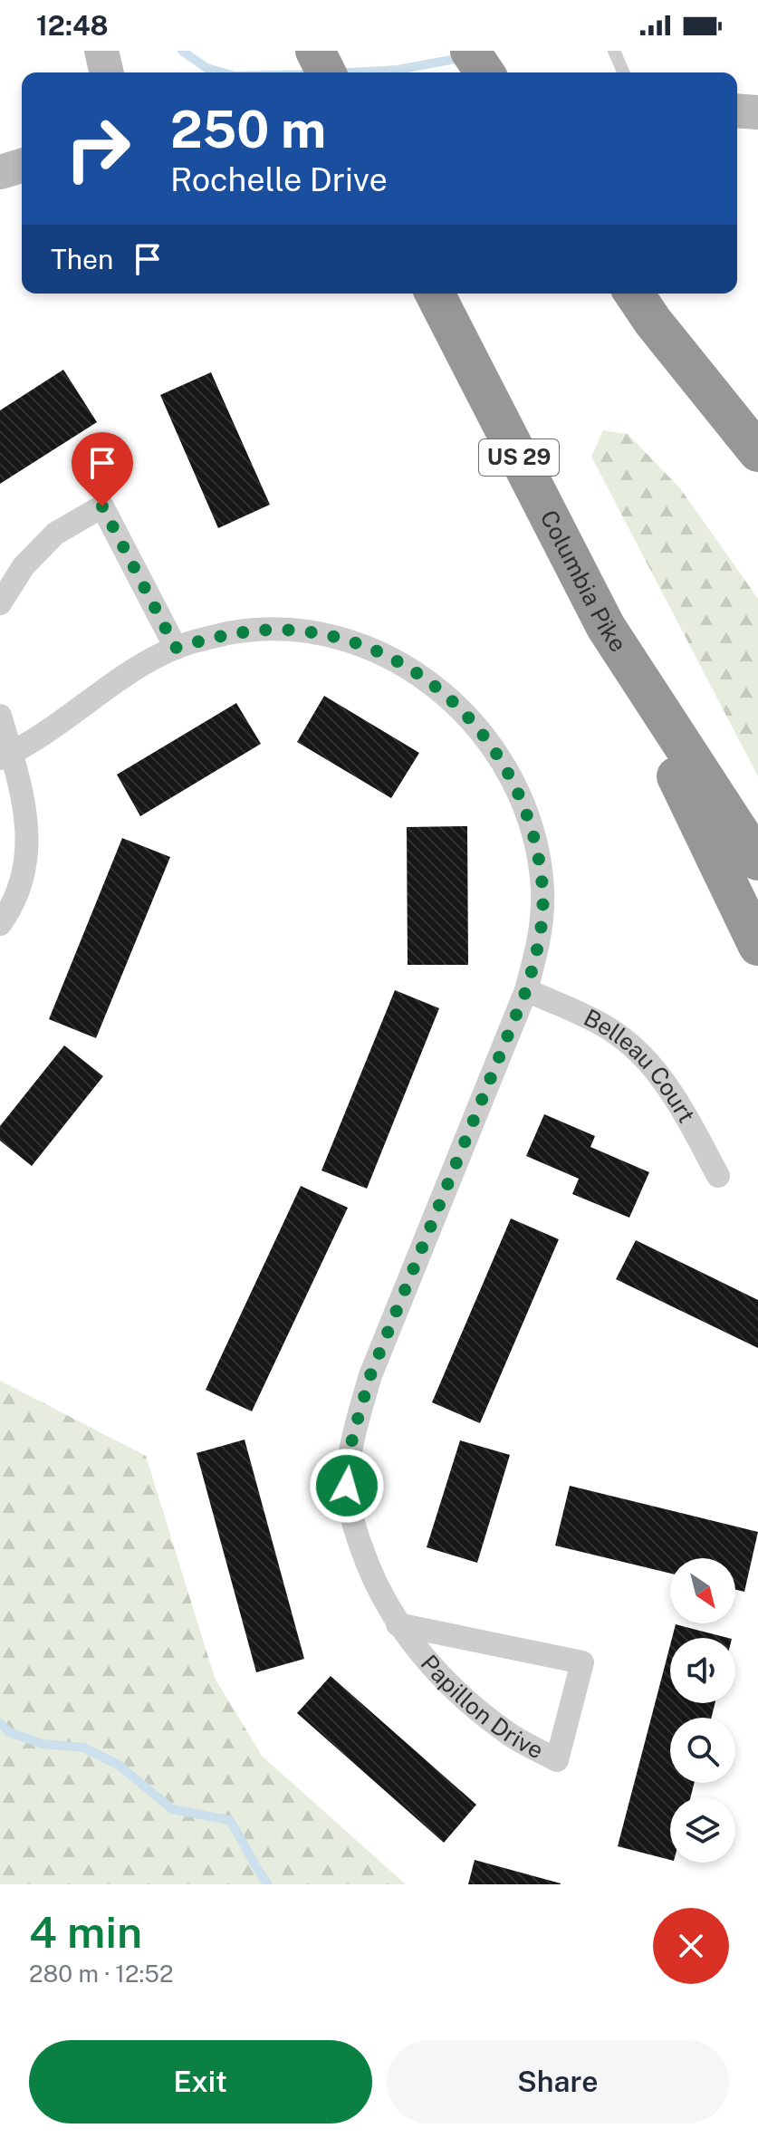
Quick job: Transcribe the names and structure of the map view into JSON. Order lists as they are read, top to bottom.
{
  "streets": {
    "highway": ["US 29", "Columbia Pike"],
    "street": ["Belleau Court", "Papillon Drive"]
  },
  "crossings": [
    ["Belleau Court", "Papillon Drive"]
  ],
  "north": "bottom right",
  "page": {
    "status": "12:48",
    "turn": ["250 m", "Rochelle Drive"],
    "then": "Then",
    "heading": ["4 min", "280 m · 12:52"],
    "buttons": ["Exit", "Share"]
  }
}
